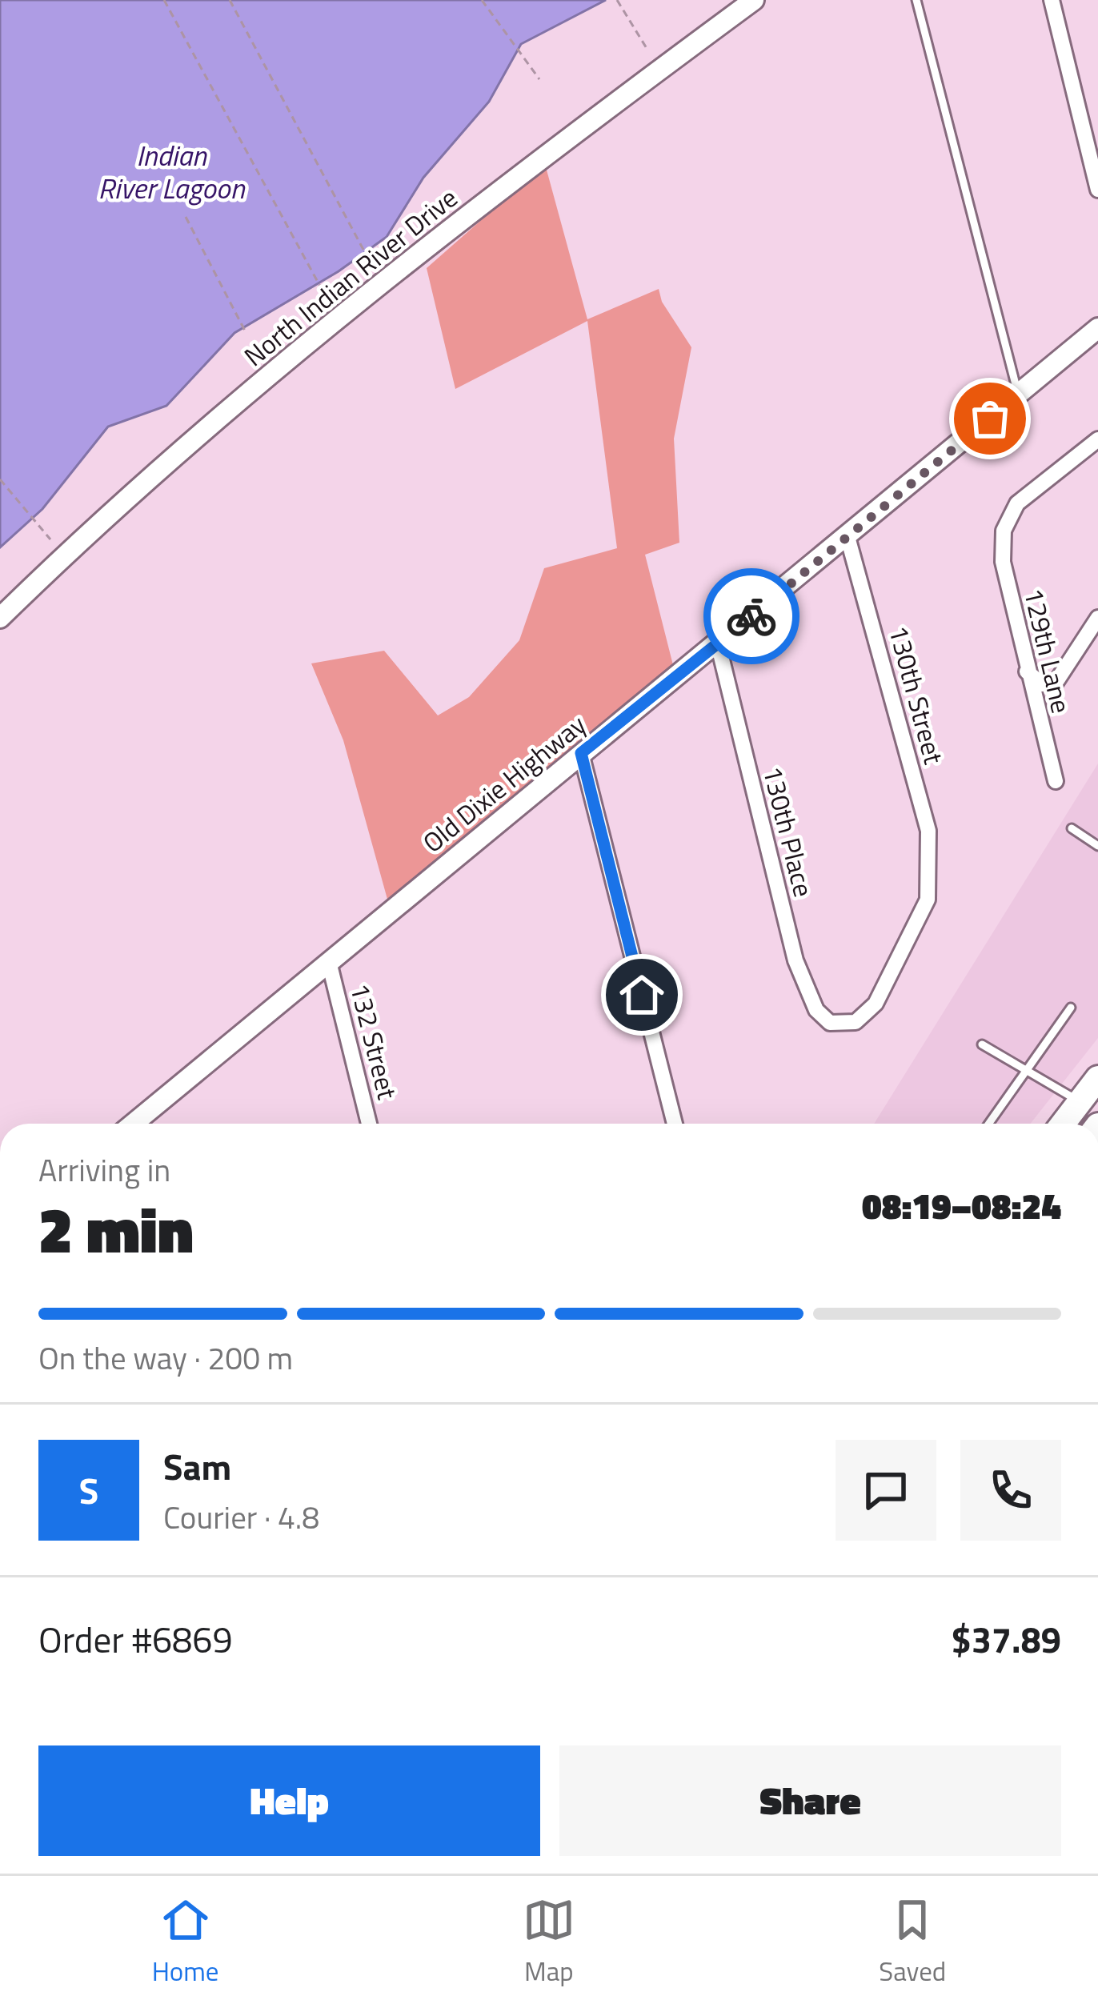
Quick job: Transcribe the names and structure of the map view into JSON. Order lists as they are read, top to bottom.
{
  "streets": {
    "street": [
      "North Indian River Drive",
      "129th Lane",
      "130th Street",
      "Old Dixie Highway",
      "130th Place",
      "132 Street"
    ]
  },
  "crossings": [
    ["130th Street", "Old Dixie Highway"],
    ["130th Street", "130th Place"],
    ["Old Dixie Highway", "130th Place"],
    ["Old Dixie Highway", "132 Street"]
  ],
  "water": ["Indian River Lagoon"],
  "page": {
    "heading": ["2 min", "Arriving in", "08:19–08:24"],
    "panel": [
      "Sam",
      "Courier · 4.8",
      "Order #6869",
      "$37.89"
    ],
    "bar": "On the way · 200 m",
    "round": "S",
    "buttons": ["Help", "Share"],
    "tabs": ["Home", "Map", "Saved"]
  }
}
